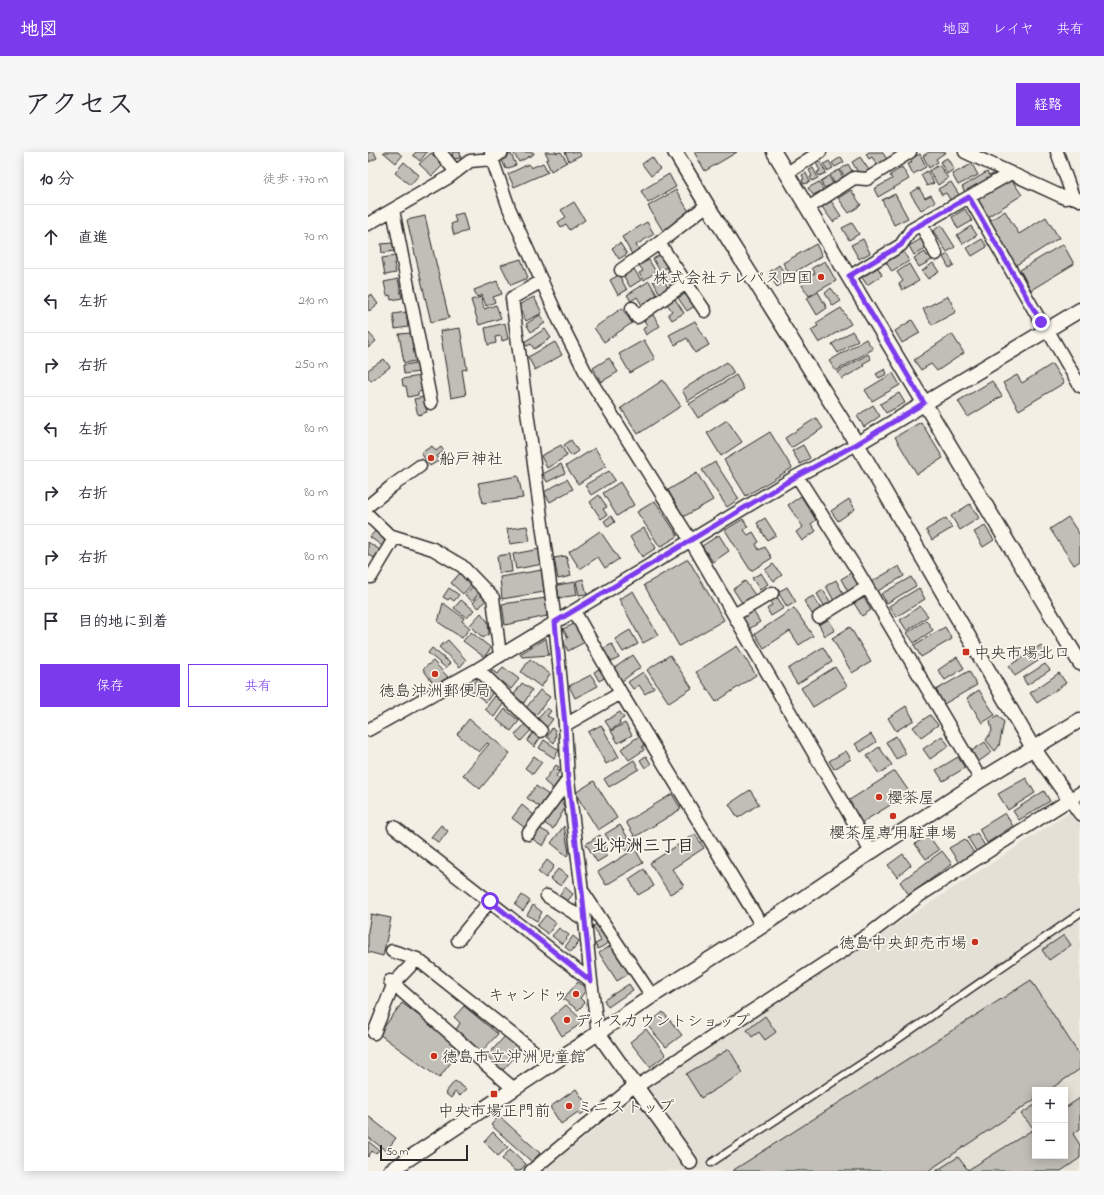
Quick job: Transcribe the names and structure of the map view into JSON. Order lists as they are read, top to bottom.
{
  "districts": ["北沖洲三丁目"],
  "places": {
    "other": [
      "株式会社テレパス四国",
      "船戸神社",
      "徳島沖洲郵便局",
      "櫻茶屋",
      "櫻茶屋専用駐車場",
      "徳島中央卸売市場",
      "キャンドゥ",
      "ディスカウントショップ",
      "徳島市立沖洲児童館",
      "ミニストップ"
    ],
    "transit": ["中央市場北口", "中央市場正門前"]
  },
  "scale_bar": "50 m",
  "page": {
    "header": "地図",
    "nav": ["地図", "レイヤ", "共有"],
    "title": "アクセス",
    "buttons": [
      "経路",
      ["保存", "共有"]
    ],
    "heading": ["10 分", "徒歩 · 770 m"],
    "list": [
      ["直進", "70 m"],
      ["左折", "210 m"],
      ["右折", "250 m"],
      ["左折", "80 m"],
      ["右折", "80 m"],
      ["右折", "80 m"],
      "目的地に到着"
    ],
    "map_buttons": ["+", "−"],
    "scale": "50 m"
  }
}
